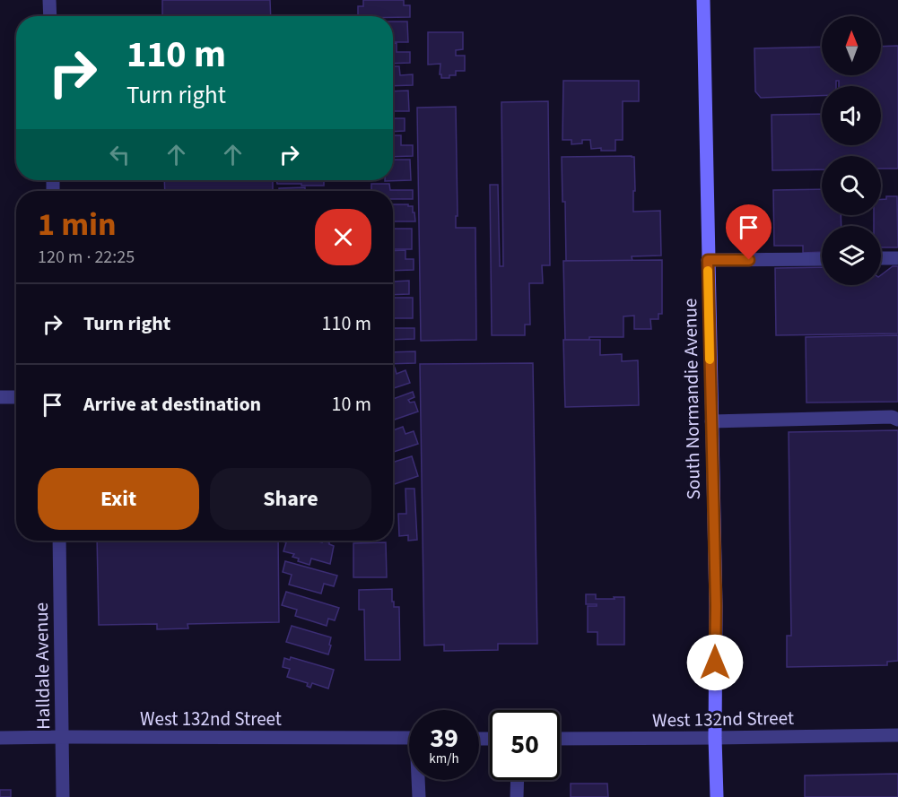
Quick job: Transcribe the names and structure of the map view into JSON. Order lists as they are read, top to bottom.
{
  "streets": {
    "main road": ["South Normandie Avenue"],
    "street": ["Halldale Avenue", "West 132nd Street"]
  },
  "crossings": [
    ["South Normandie Avenue", "West 132nd Street"],
    ["Halldale Avenue", "West 132nd Street"]
  ],
  "north": "top",
  "page": {
    "turn": ["110 m", "Turn right"],
    "heading": ["1 min", "120 m · 22:25"],
    "list": [
      {
        "name": "Turn right",
        "value": "110 m"
      },
      {
        "name": "Arrive at destination",
        "value": "10 m"
      }
    ],
    "buttons": ["Exit", "Share"],
    "speed": "39 km/h",
    "limit": "50"
  }
}
